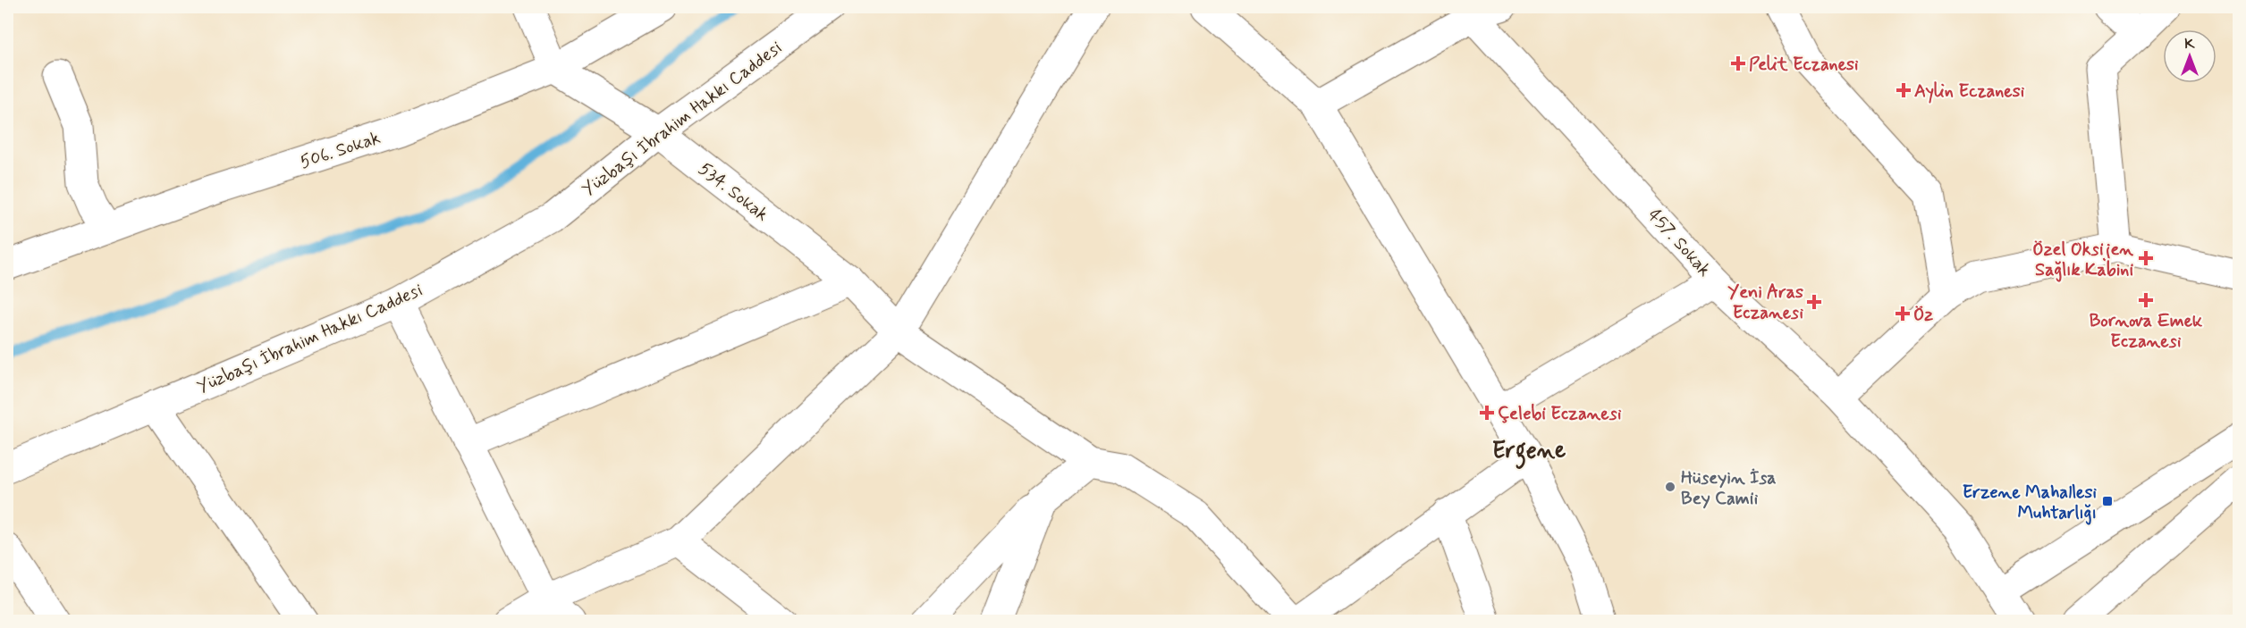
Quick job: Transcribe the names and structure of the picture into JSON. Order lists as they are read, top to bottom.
{
  "streets": {
    "street": [
      "Yüzbaşı İbrahim Hakkı Caddesi",
      "506. Sokak",
      "534. Sokak",
      "457. Sokak"
    ]
  },
  "crossings": [
    ["Yüzbaşı İbrahim Hakkı Caddesi", "534. Sokak"],
    ["506. Sokak", "534. Sokak"]
  ],
  "districts": ["Ergene"],
  "places": {
    "health": [
      "Pelit Eczanesi",
      "Aylin Eczanesi",
      "Özel Oksijen Sağlık Kabini",
      "Bornova Emek Eczanesi",
      "Yeni Aras Eczanesi",
      "Öz",
      "Çelebi Eczanesi"
    ],
    "other": ["Hüseyin İsa Bey Camii"],
    "transit": ["Erzene Mahallesi Muhtarlığı"]
  },
  "north": "top"
}
